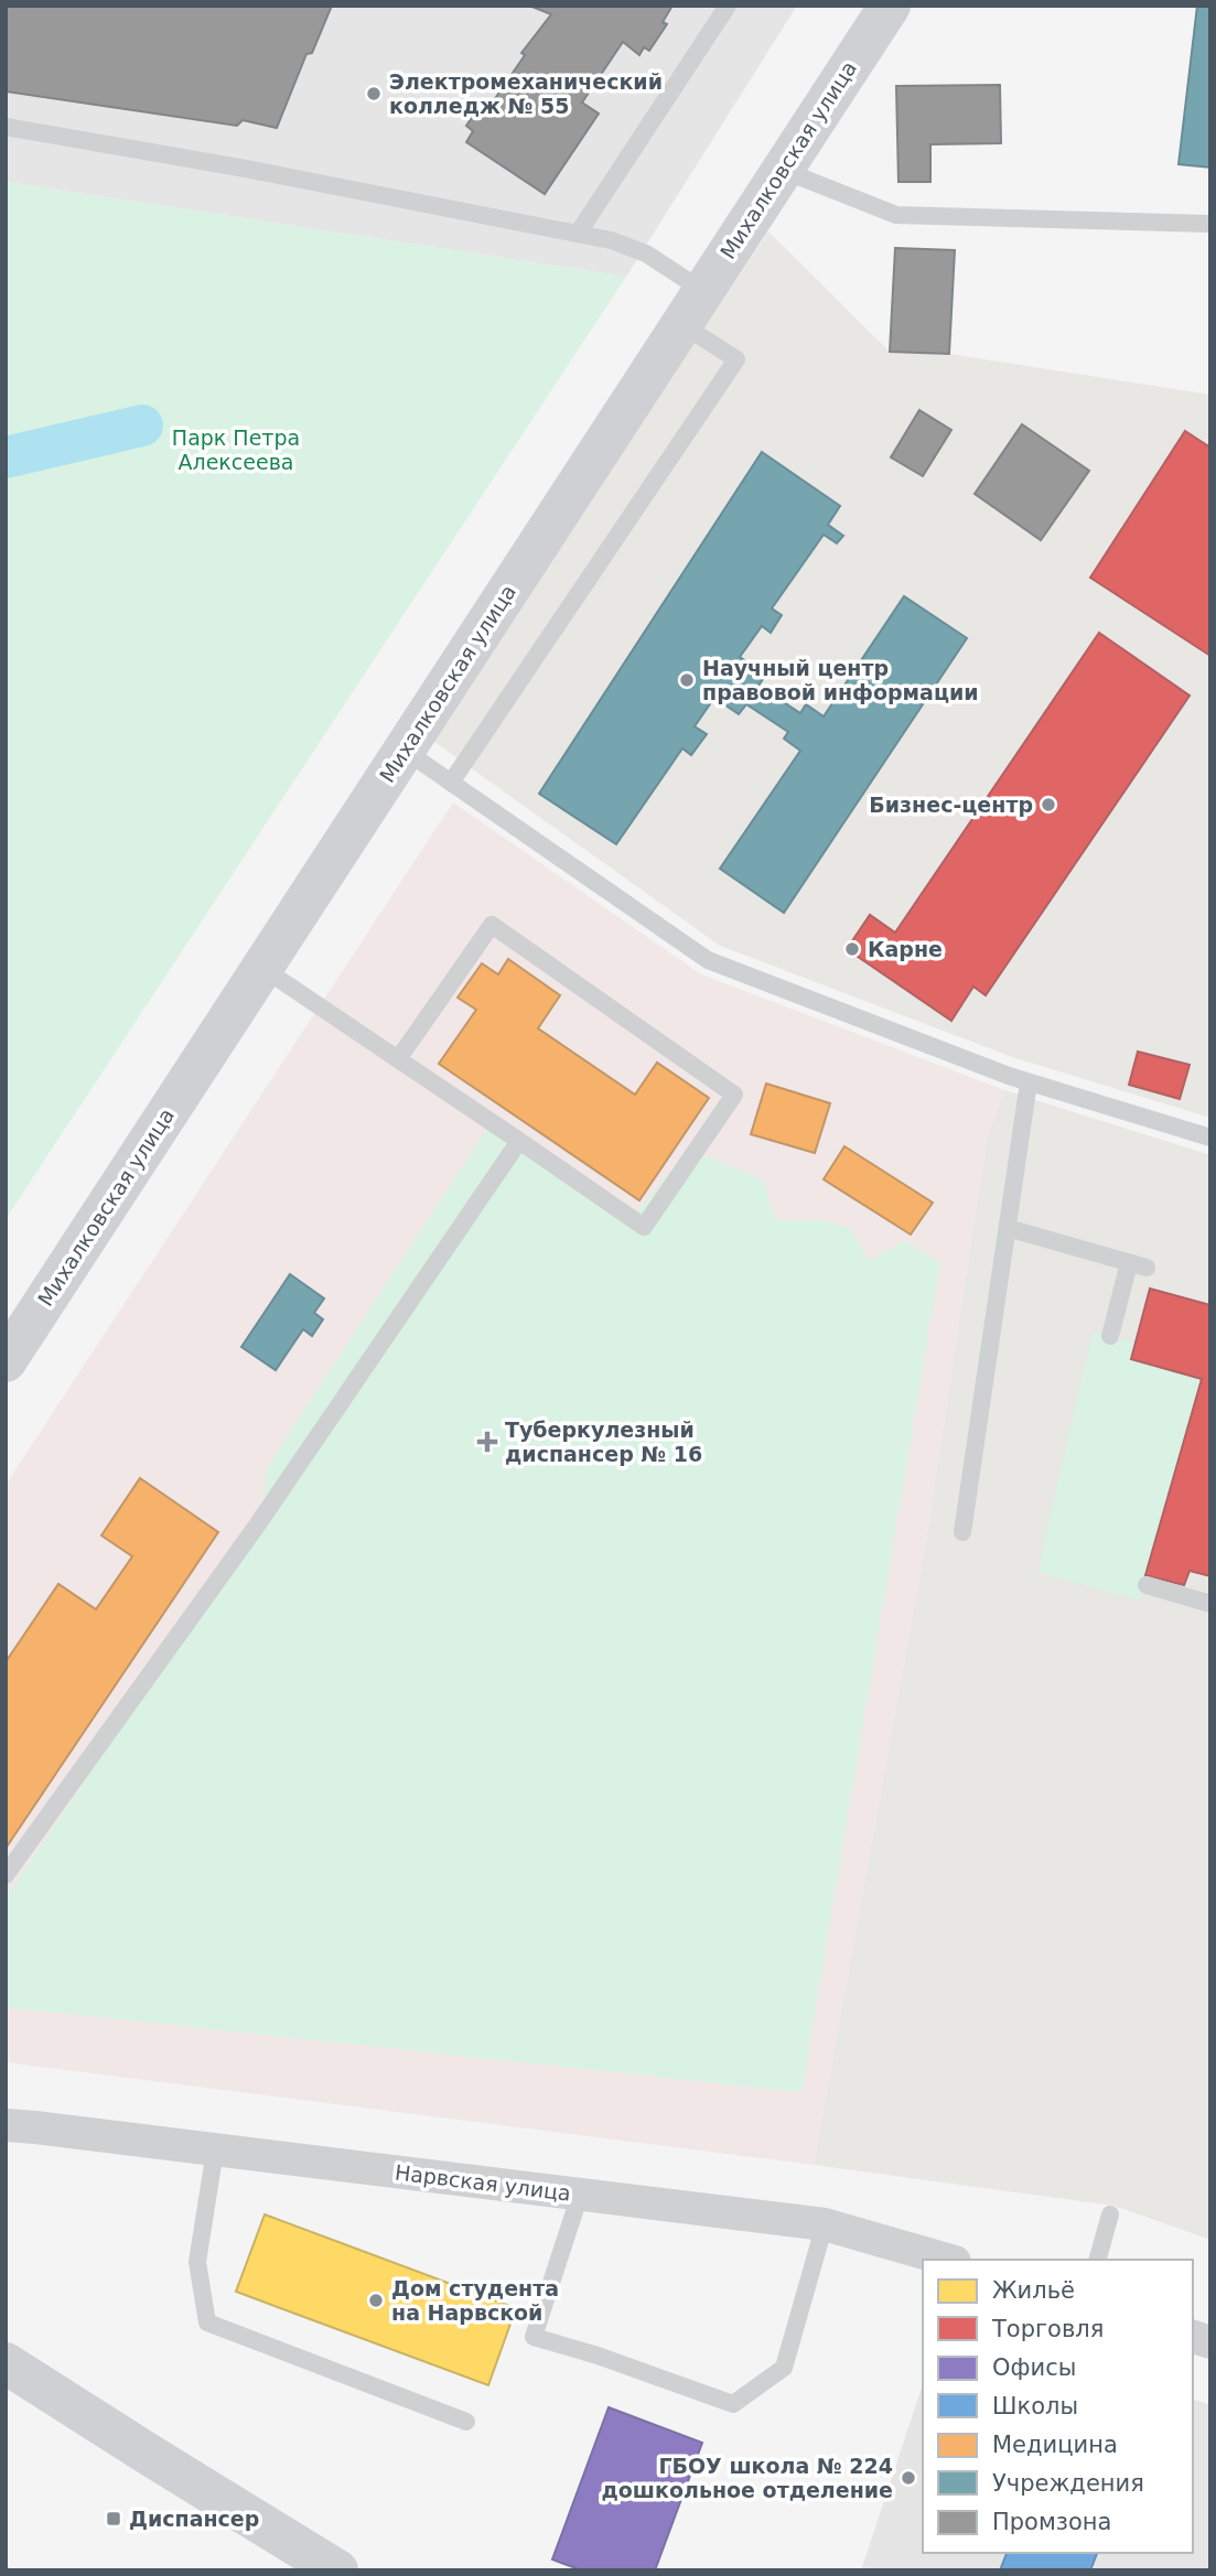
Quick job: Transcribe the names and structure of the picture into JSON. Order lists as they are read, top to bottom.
{
  "streets": {
    "street": ["Михалковская улица", "Нарвская улица"]
  },
  "parks": ["Парк Петра Алексеева"],
  "places": {
    "other": [
      "Электромеханический колледж № 55",
      "Научный центр правовой информации",
      "Бизнес-центр",
      "Карне",
      "Дом студента на Нарвской",
      "ГБОУ школа № 224 дошкольное отделение"
    ],
    "health": ["Туберкулезный диспансер № 16"],
    "transit": ["Диспансер"]
  },
  "legend": [
    "Жильё",
    "Торговля",
    "Офисы",
    "Школы",
    "Медицина",
    "Учреждения",
    "Промзона"
  ]
}
